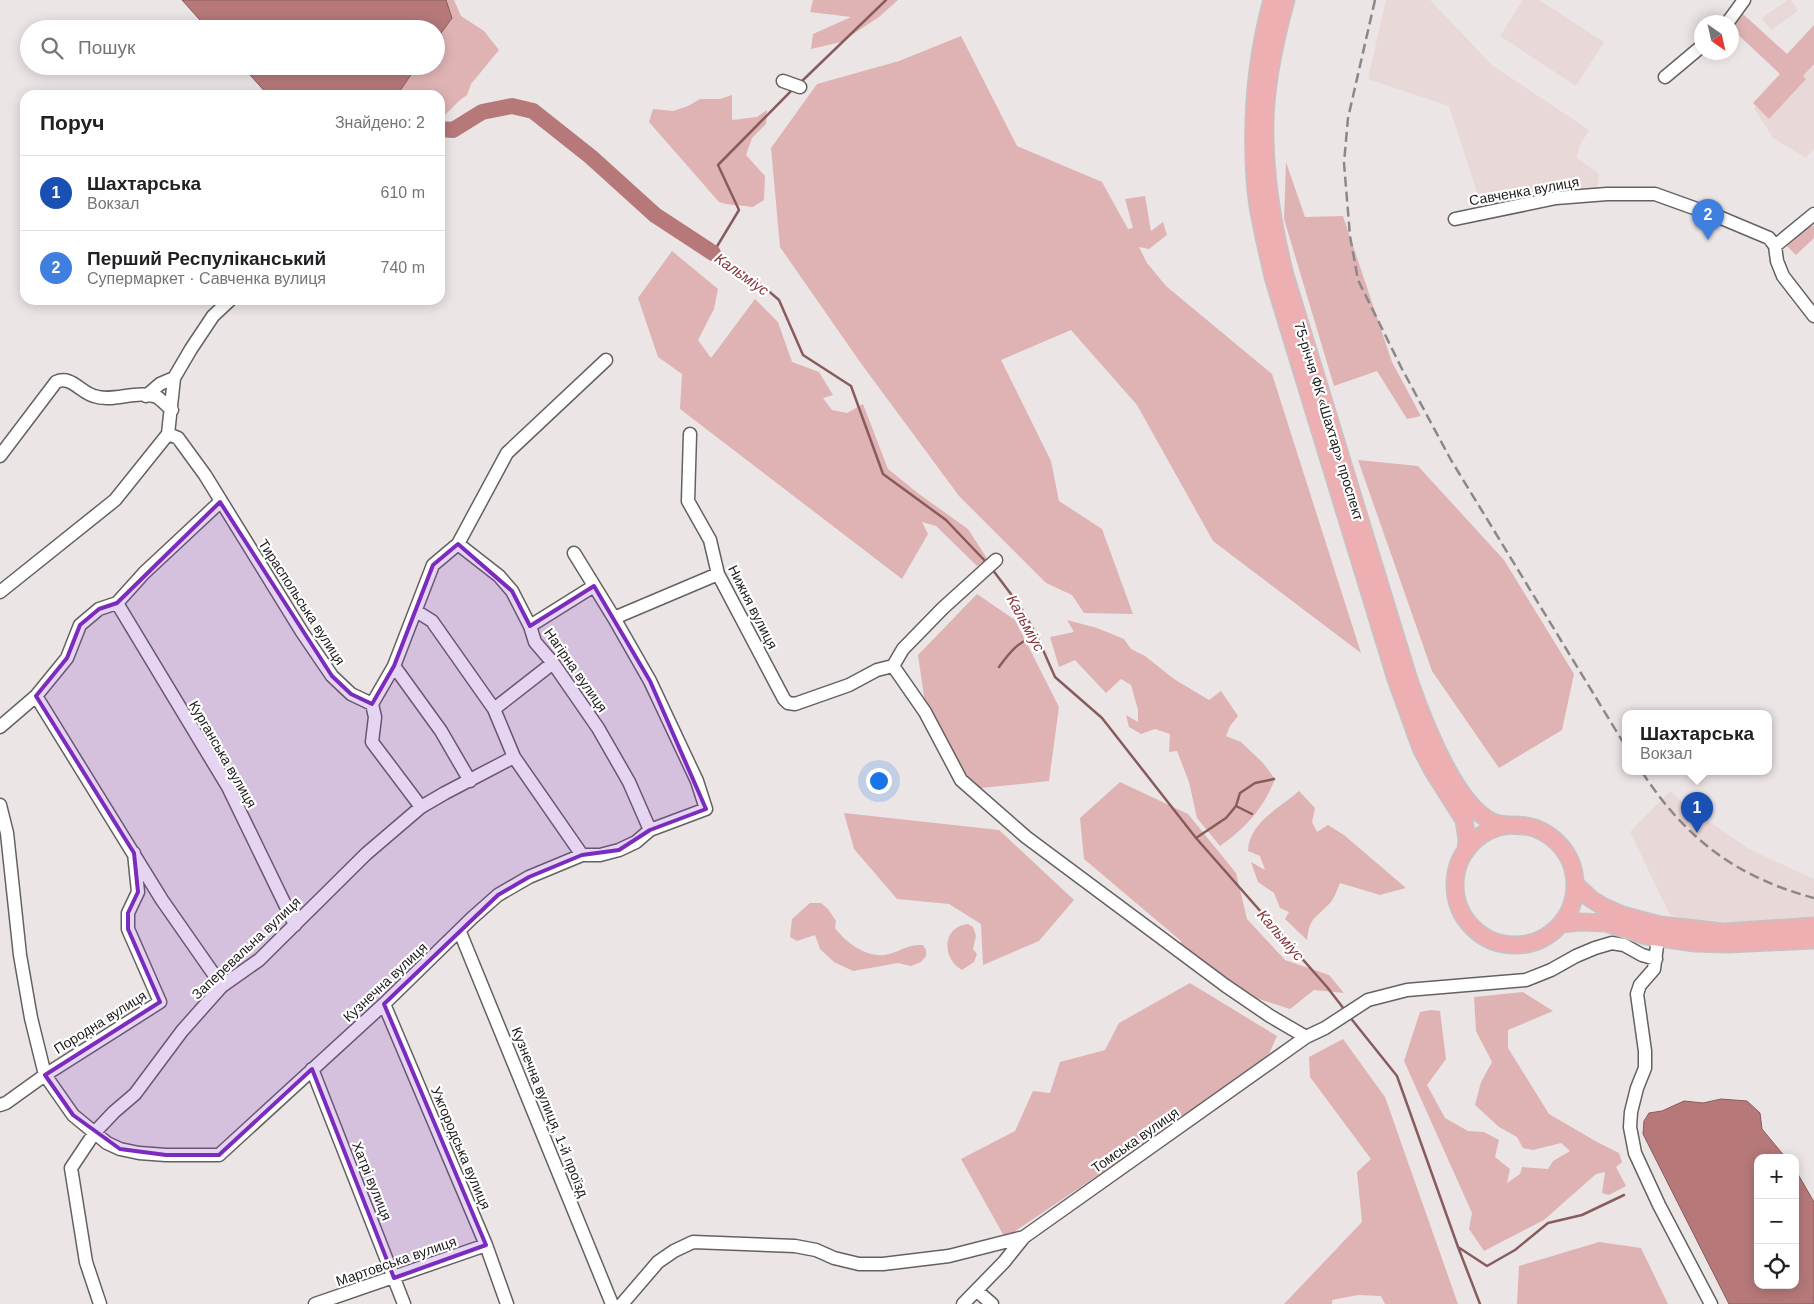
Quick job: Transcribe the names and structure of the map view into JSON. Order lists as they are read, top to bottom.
{
  "streets": {
    "main road": ["75-річчя ФК «Шахтар» проспект"],
    "street": [
      "Савченка вулиця",
      "Тираспольська вулиця",
      "Нижня вулиця",
      "Нагірна вулиця",
      "Курганська вулиця",
      "Заперевальна вулиця",
      "Кузнечна вулиця",
      "Породна вулиця",
      "Кузнечна вулиця, 1-й проїзд",
      "Томська вулиця",
      "Ужгородська вулиця",
      "Хатрі вулиця",
      "Мартовська вулиця"
    ]
  },
  "crossings": [
    ["Нагірна вулиця", "Кузнечна вулиця"],
    ["Курганська вулиця", "Заперевальна вулиця"],
    ["Заперевальна вулиця", "Кузнечна вулиця"],
    ["Заперевальна вулиця", "Породна вулиця"],
    ["Кузнечна вулиця", "Породна вулиця"],
    ["Кузнечна вулиця", "Кузнечна вулиця, 1-й проїзд"],
    ["Кузнечна вулиця", "Ужгородська вулиця"],
    ["Кузнечна вулиця", "Хатрі вулиця"],
    ["Ужгородська вулиця", "Мартовська вулиця"],
    ["Хатрі вулиця", "Мартовська вулиця"]
  ],
  "water": ["Кальміус"],
  "north": "bottom right",
  "page": {
    "search": "Пошук",
    "heading": ["Поруч", "Знайдено: 2"],
    "list": [
      {
        "mark": "1",
        "name": "Шахтарська",
        "note": "Вокзал",
        "value": "610 m"
      },
      {
        "mark": "2",
        "name": "Перший Респуліканський",
        "note": "Супермаркет · Савченка вулиця",
        "value": "740 m"
      }
    ],
    "pins": ["2", "1"],
    "popup": ["Шахтарська", "Вокзал"],
    "map_buttons": ["+", "−"]
  }
}
